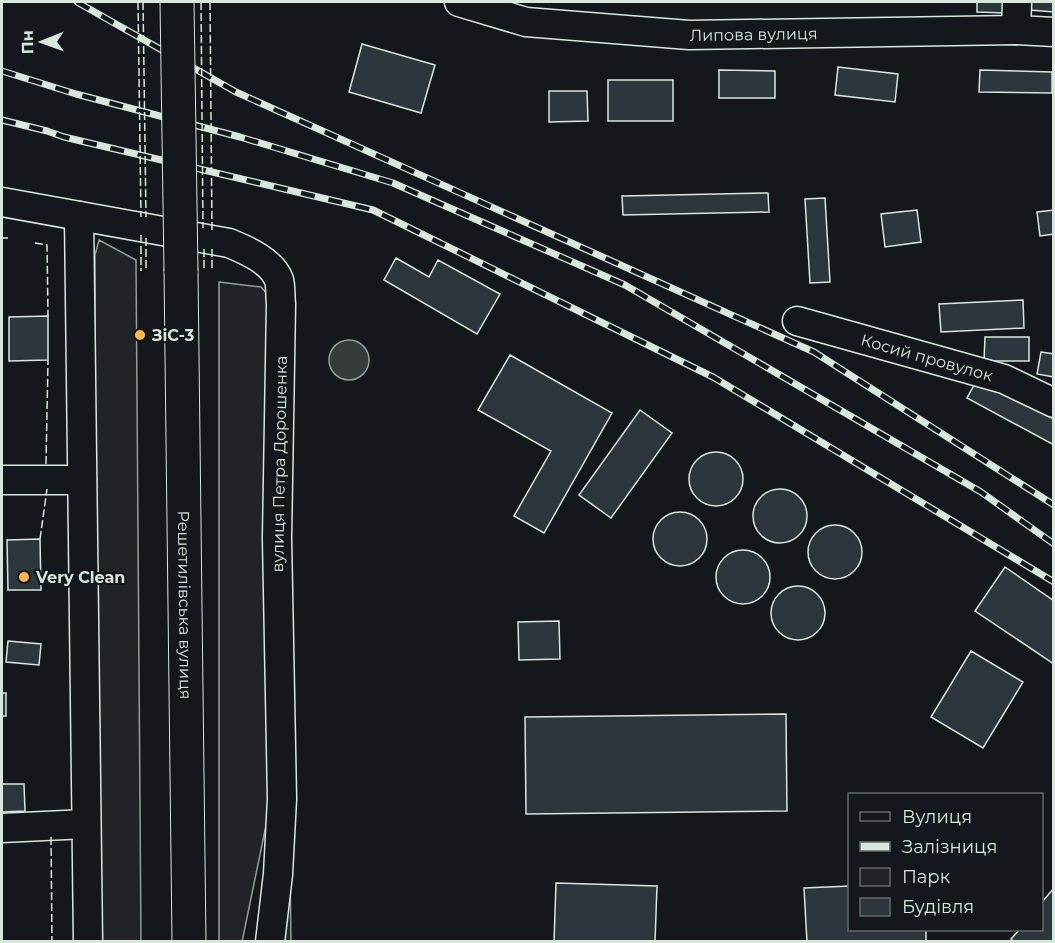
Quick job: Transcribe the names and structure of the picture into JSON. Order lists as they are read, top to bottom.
{
  "streets": {
    "main road": ["Решетилівська вулиця"],
    "street": ["Липова вулиця", "Косий провулок", "вулиця Петра Дорошенка"]
  },
  "places": ["ЗіС-3", "Very Clean"],
  "legend": [
    "Вулиця",
    "Залізниця",
    "Парк",
    "Будівля"
  ],
  "north": "left"
}
